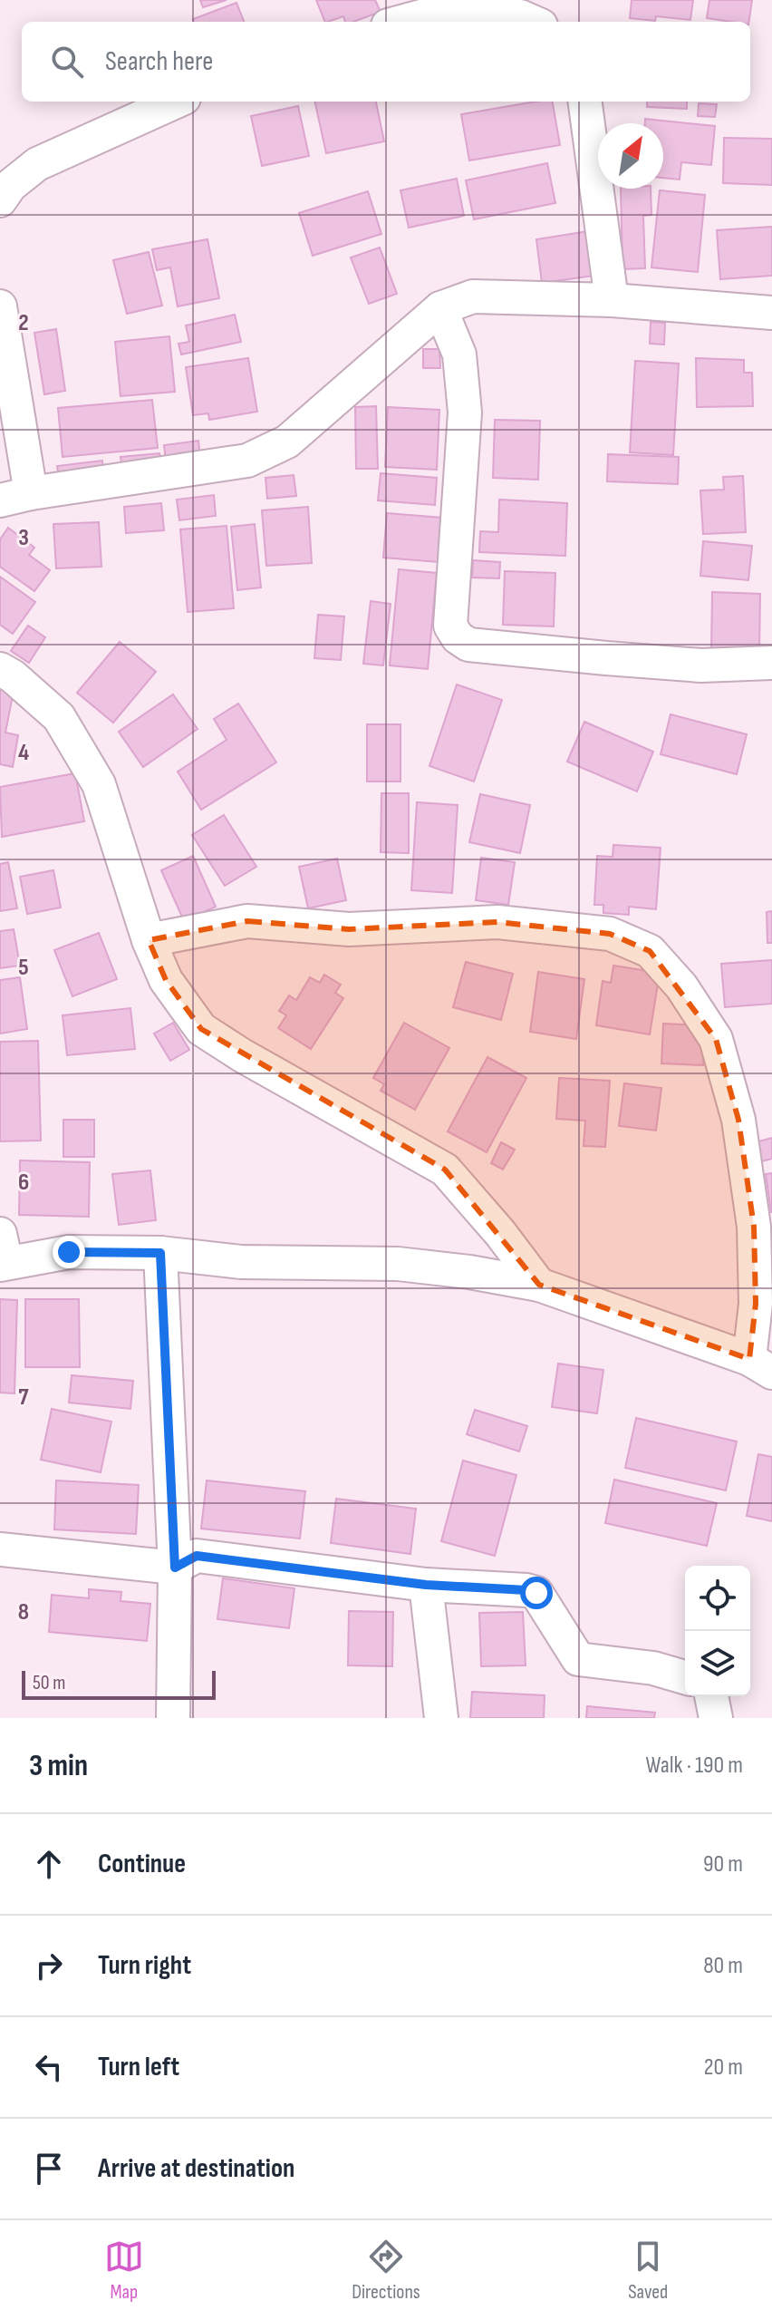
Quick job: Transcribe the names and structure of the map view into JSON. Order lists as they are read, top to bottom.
{
  "scale_bar": "50 m",
  "north": "top right",
  "page": {
    "search": "Search here",
    "scale": "50 m",
    "heading": ["3 min", "Walk · 190 m"],
    "list": [
      ["Continue", "90 m"],
      ["Turn right", "80 m"],
      ["Turn left", "20 m"],
      "Arrive at destination"
    ],
    "nav": ["Map", "Directions", "Saved"]
  },
  "grid": {
    "rows": [
      "2",
      "3",
      "4",
      "5",
      "6",
      "7",
      "8"
    ]
  }
}
